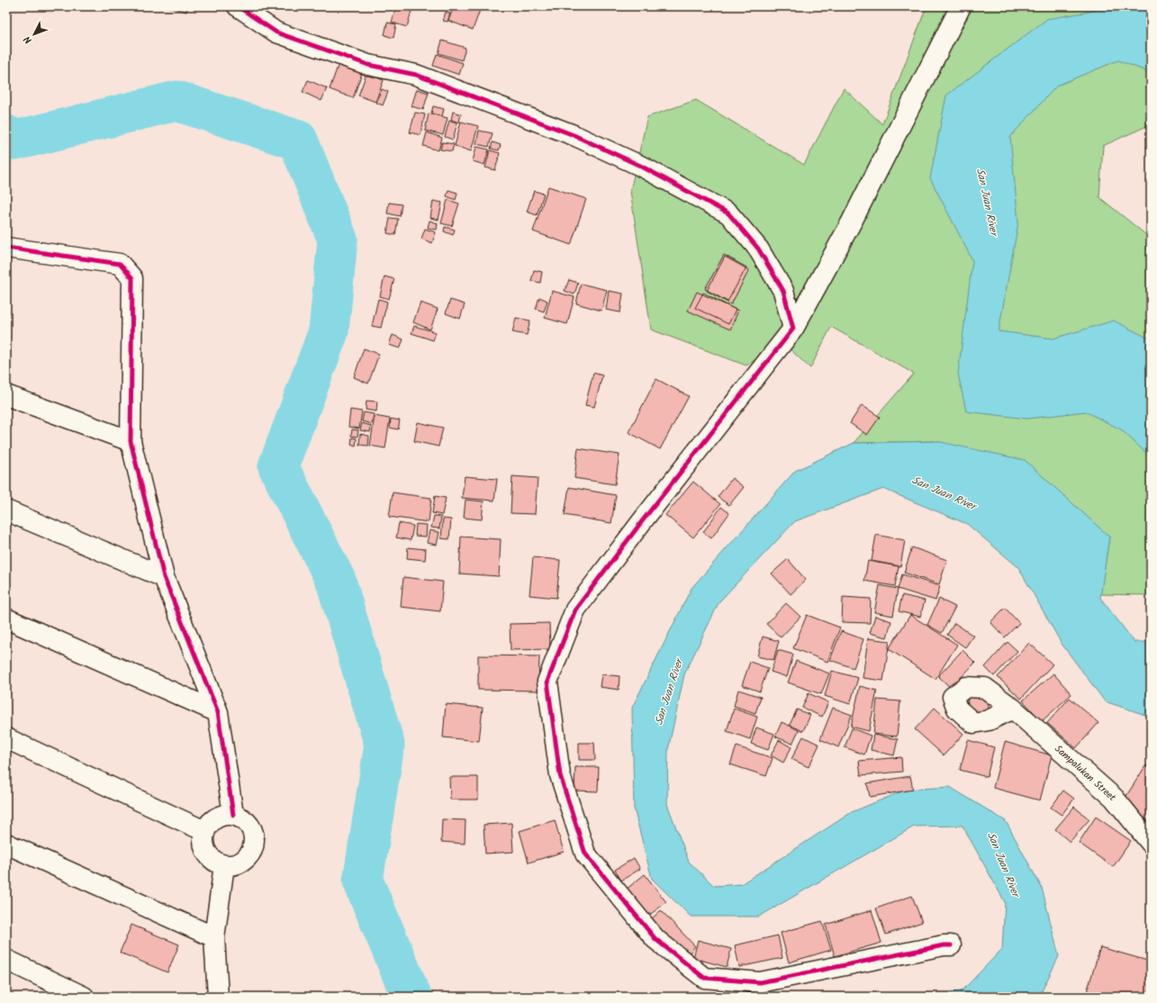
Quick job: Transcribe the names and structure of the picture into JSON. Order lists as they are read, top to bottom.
{
  "streets": {
    "street": ["Sampalukan Street"]
  },
  "water": ["San Juan River"],
  "north": "bottom left"
}
